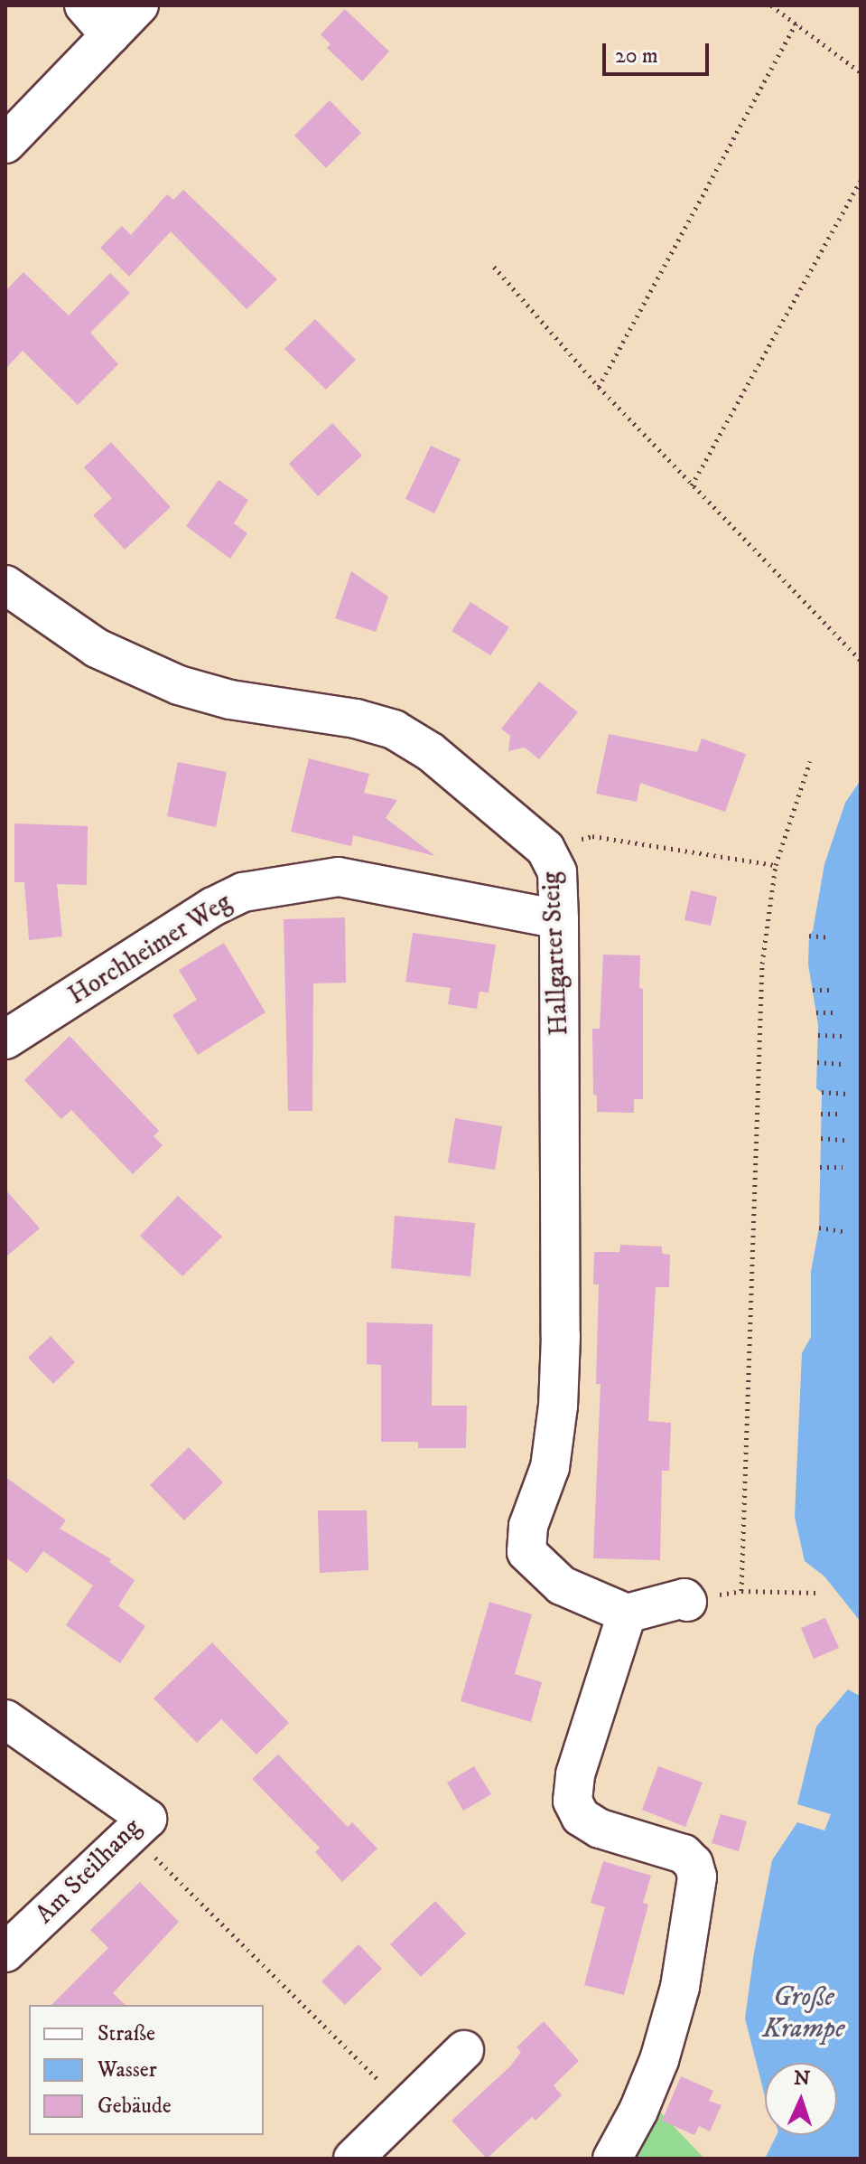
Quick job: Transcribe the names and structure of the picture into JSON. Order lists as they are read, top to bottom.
{
  "streets": {
    "street": ["Horchheimer Weg", "Hallgarter Steig", "Am Steilhang"]
  },
  "crossings": [
    ["Horchheimer Weg", "Hallgarter Steig"]
  ],
  "water": ["Große Krampe"],
  "legend": ["Straße", "Wasser", "Gebäude"],
  "scale_bar": "20 m",
  "north": "top"
}
